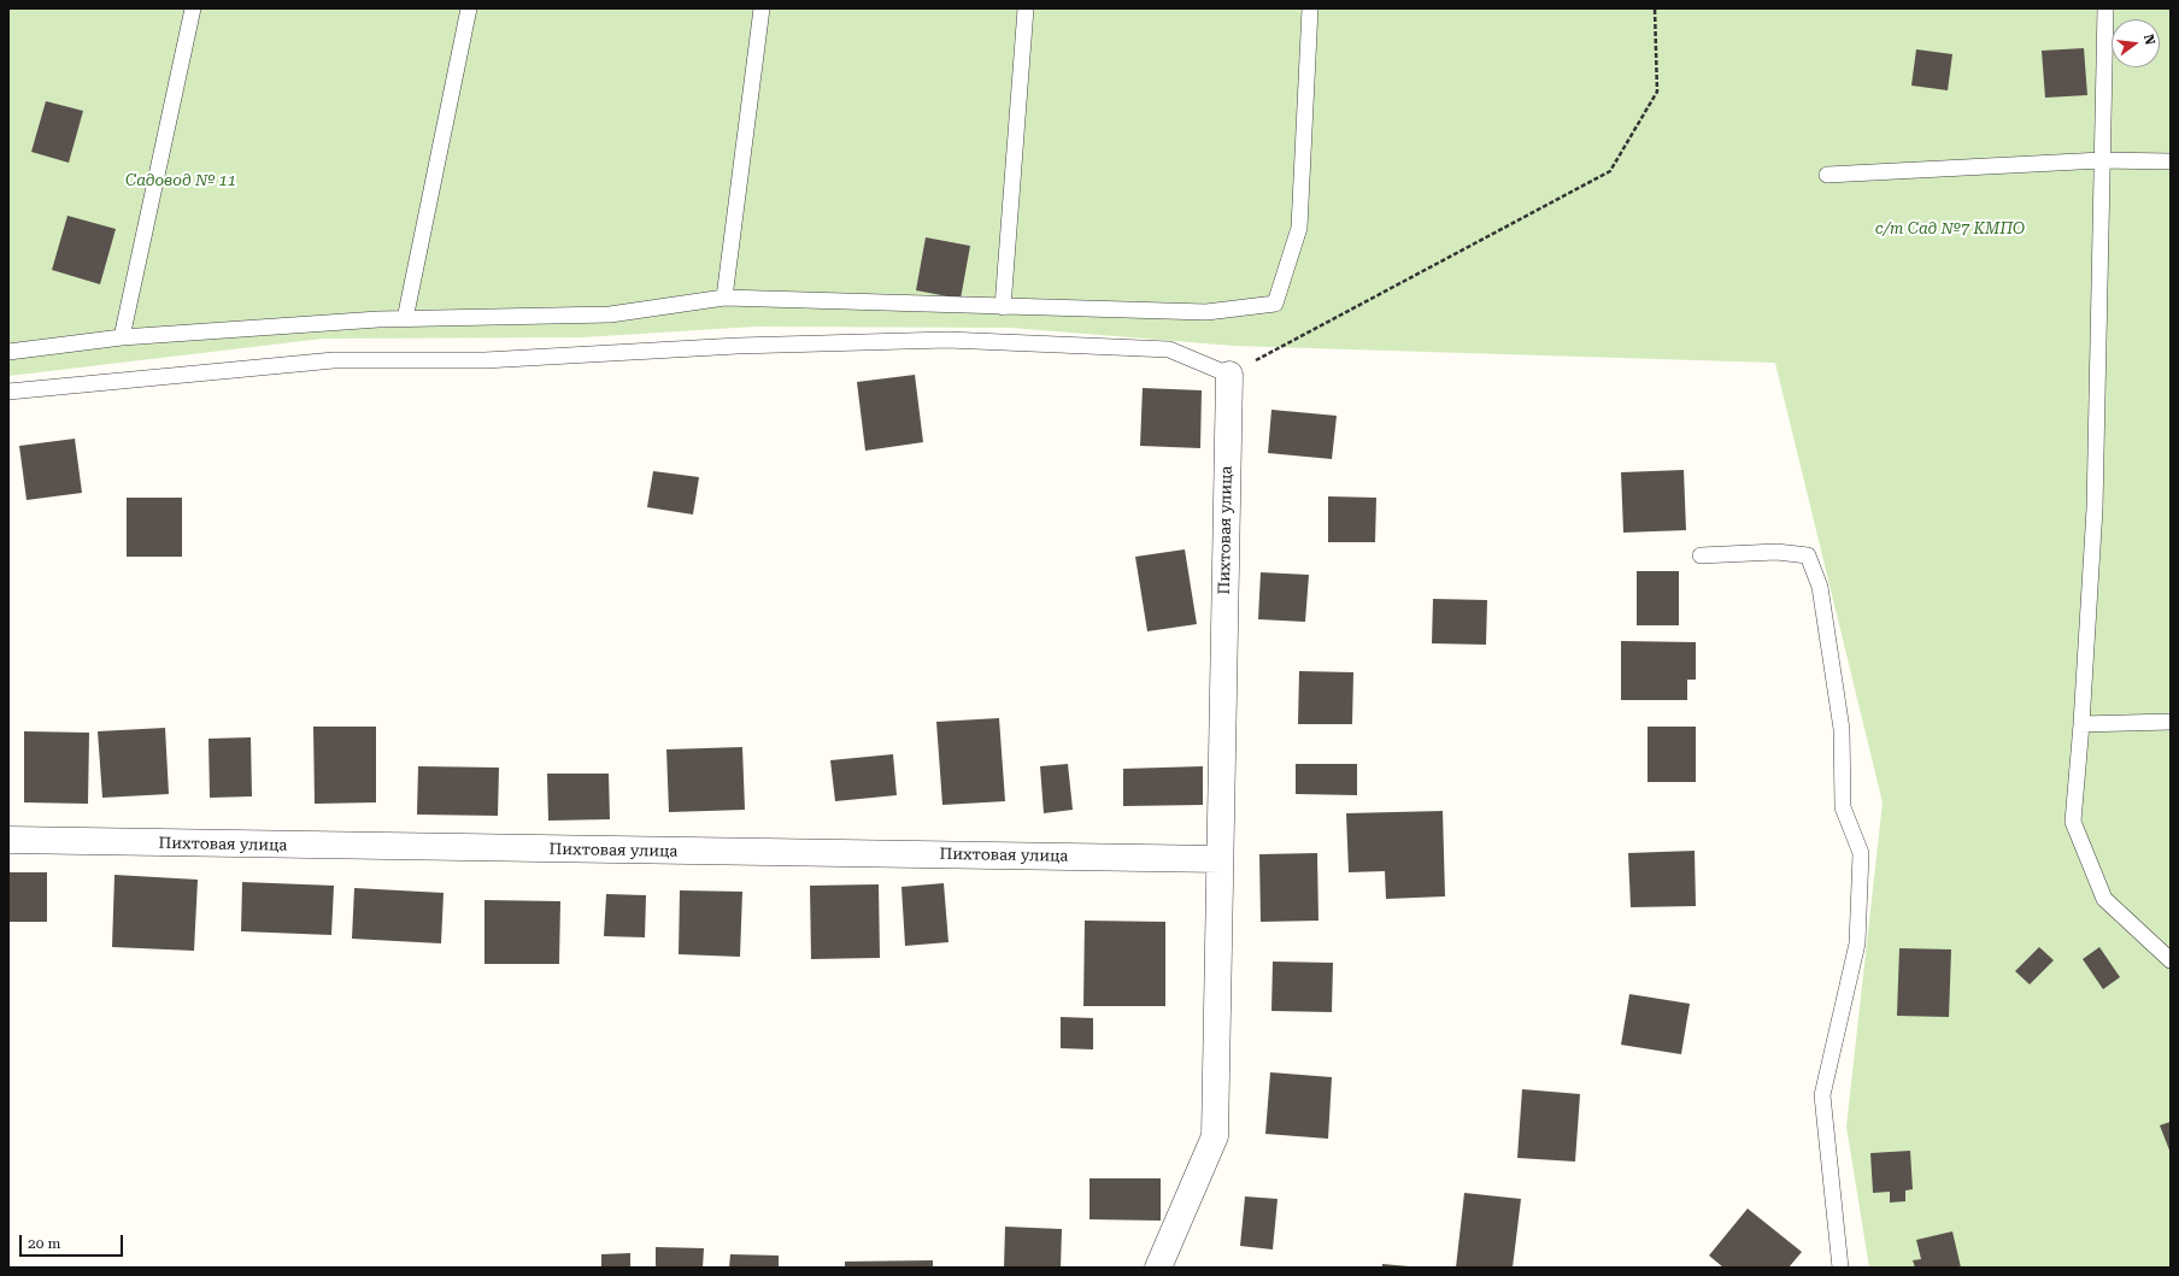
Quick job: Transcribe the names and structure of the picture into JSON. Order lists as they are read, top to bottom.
{
  "streets": {
    "street": ["Пихтовая улица"]
  },
  "parks": ["Садовод № 11", "с/т Сад №7 КМПО"],
  "scale_bar": "20 m",
  "north": "right"
}
